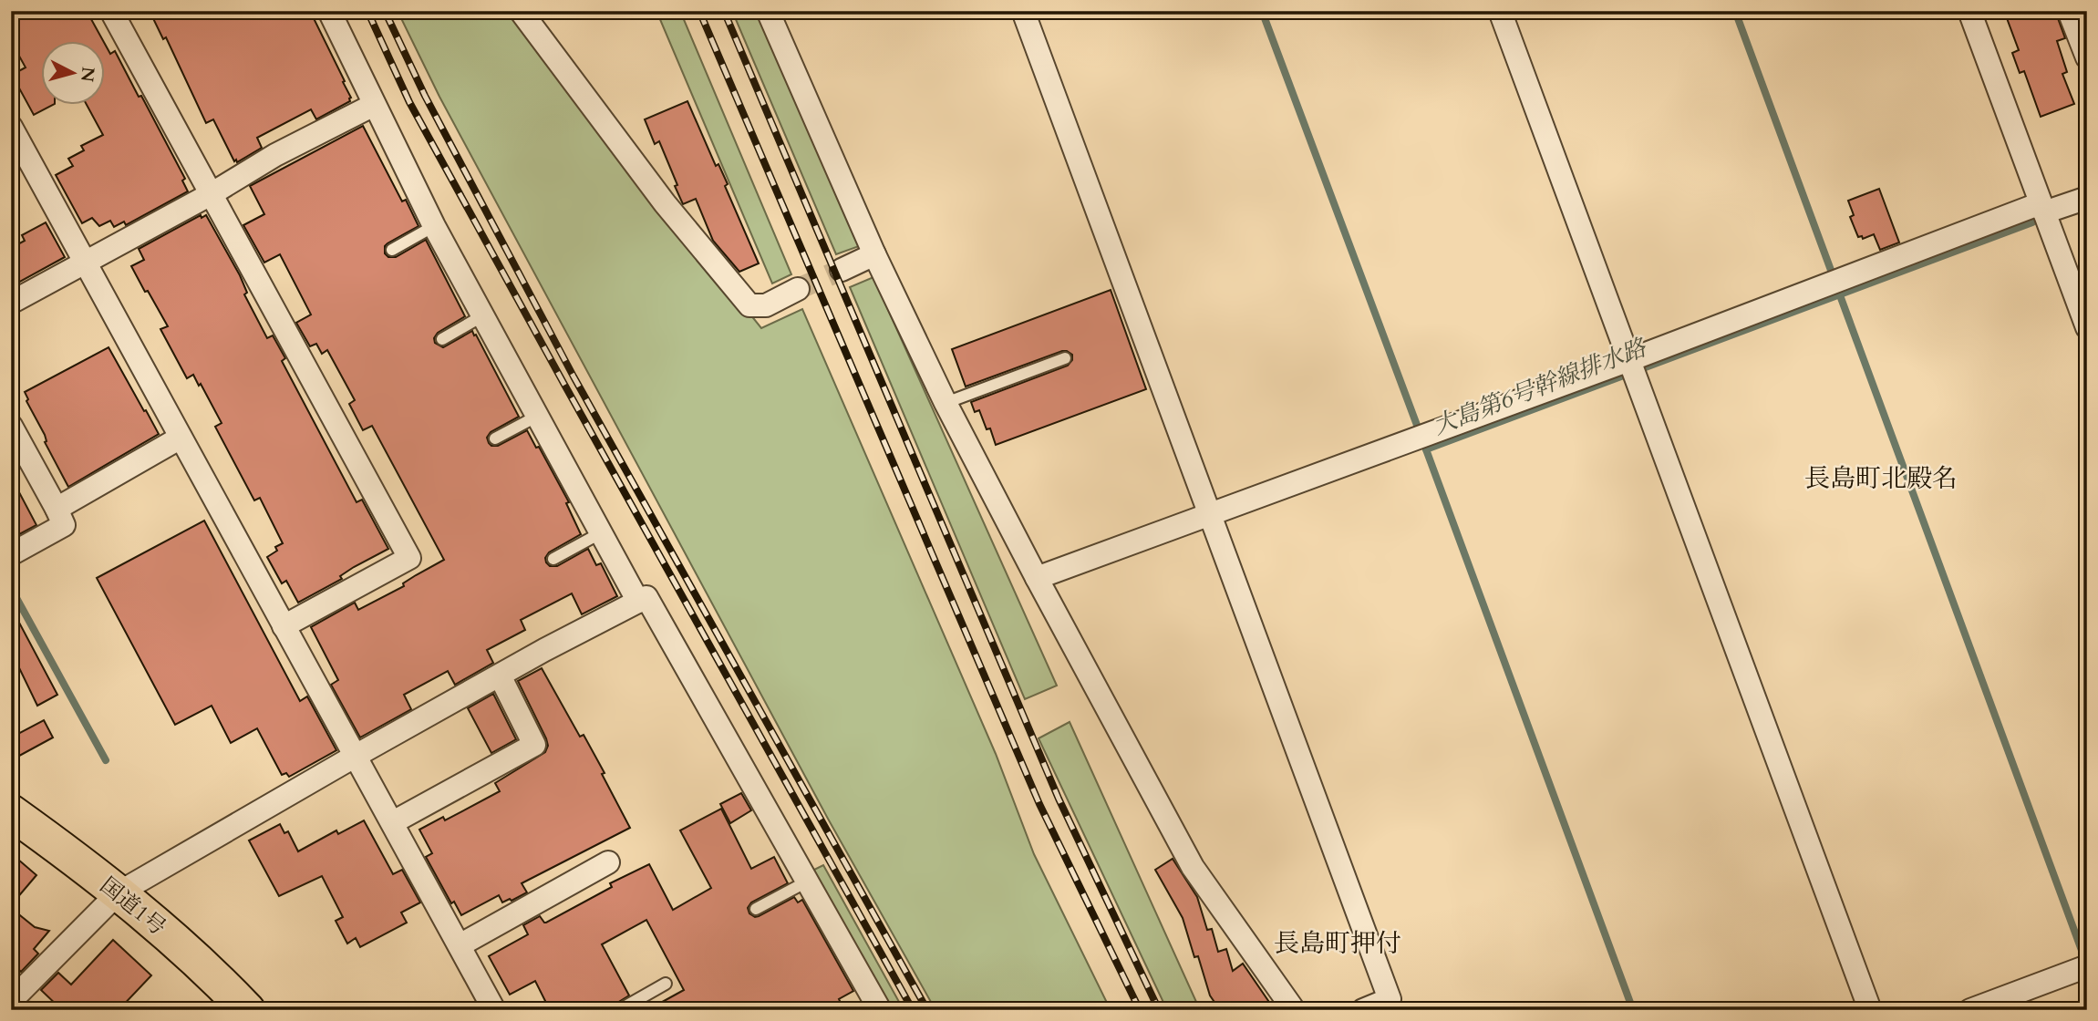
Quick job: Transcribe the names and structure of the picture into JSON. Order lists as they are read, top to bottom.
{
  "streets": {
    "highway": ["国道1号"]
  },
  "districts": ["長島町北殿名", "長島町押付"],
  "water": ["大島第6号幹線排水路"],
  "north": "right"
}
